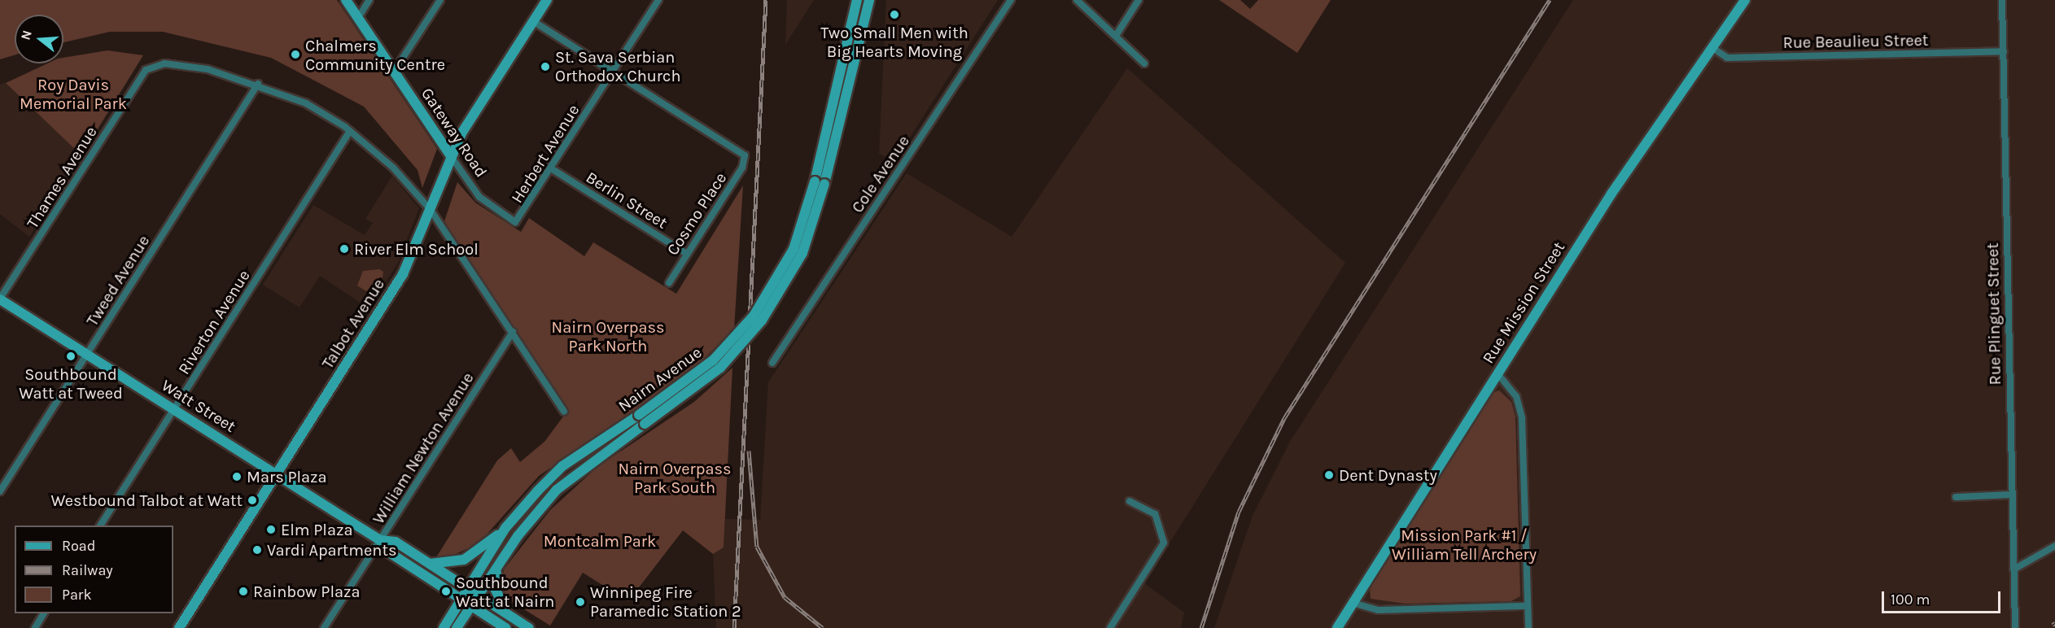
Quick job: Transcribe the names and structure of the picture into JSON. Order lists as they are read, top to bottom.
{
  "streets": {
    "main road": [
      "Gateway Road",
      "Rue Mission Street",
      "Talbot Avenue",
      "Nairn Avenue",
      "Watt Street"
    ],
    "street": [
      "Rue Beaulieu Street",
      "Herbert Avenue",
      "Cole Avenue",
      "Thames Avenue",
      "Berlin Street",
      "Cosmo Place",
      "Tweed Avenue",
      "Rue Plinguet Street",
      "Riverton Avenue",
      "William Newton Avenue"
    ]
  },
  "crossings": [
    ["Rue Beaulieu Street", "Rue Mission Street"],
    ["Rue Beaulieu Street", "Rue Plinguet Street"],
    ["Gateway Road", "Herbert Avenue"],
    ["Gateway Road", "Talbot Avenue"],
    ["Herbert Avenue", "Berlin Street"],
    ["Herbert Avenue", "Cosmo Place"],
    ["Thames Avenue", "Tweed Avenue"],
    ["Thames Avenue", "Watt Street"],
    ["Berlin Street", "Cosmo Place"],
    ["Tweed Avenue", "Watt Street"],
    ["Riverton Avenue", "Watt Street"],
    ["Talbot Avenue", "Watt Street"],
    ["Nairn Avenue", "Watt Street"],
    ["Watt Street", "William Newton Avenue"]
  ],
  "parks": [
    "Roy Davis Memorial Park",
    "Nairn Overpass Park North",
    "Nairn Overpass Park South",
    "Mission Park #1 / William Tell Archery",
    "Montcalm Park"
  ],
  "places": [
    "Two Small Men with Big Hearts Moving",
    "Chalmers Community Centre",
    "St. Sava Serbian Orthodox Church",
    "River Elm School",
    "Southbound Watt at Tweed",
    "Dent Dynasty",
    "Mars Plaza",
    "Westbound Talbot at Watt",
    "Elm Plaza",
    "Vardi Apartments",
    "Rainbow Plaza",
    "Southbound Watt at Nairn",
    "Winnipeg Fire Paramedic Station 2"
  ],
  "legend": ["Road", "Railway", "Park"],
  "scale_bar": "100 m",
  "north": "left"
}
